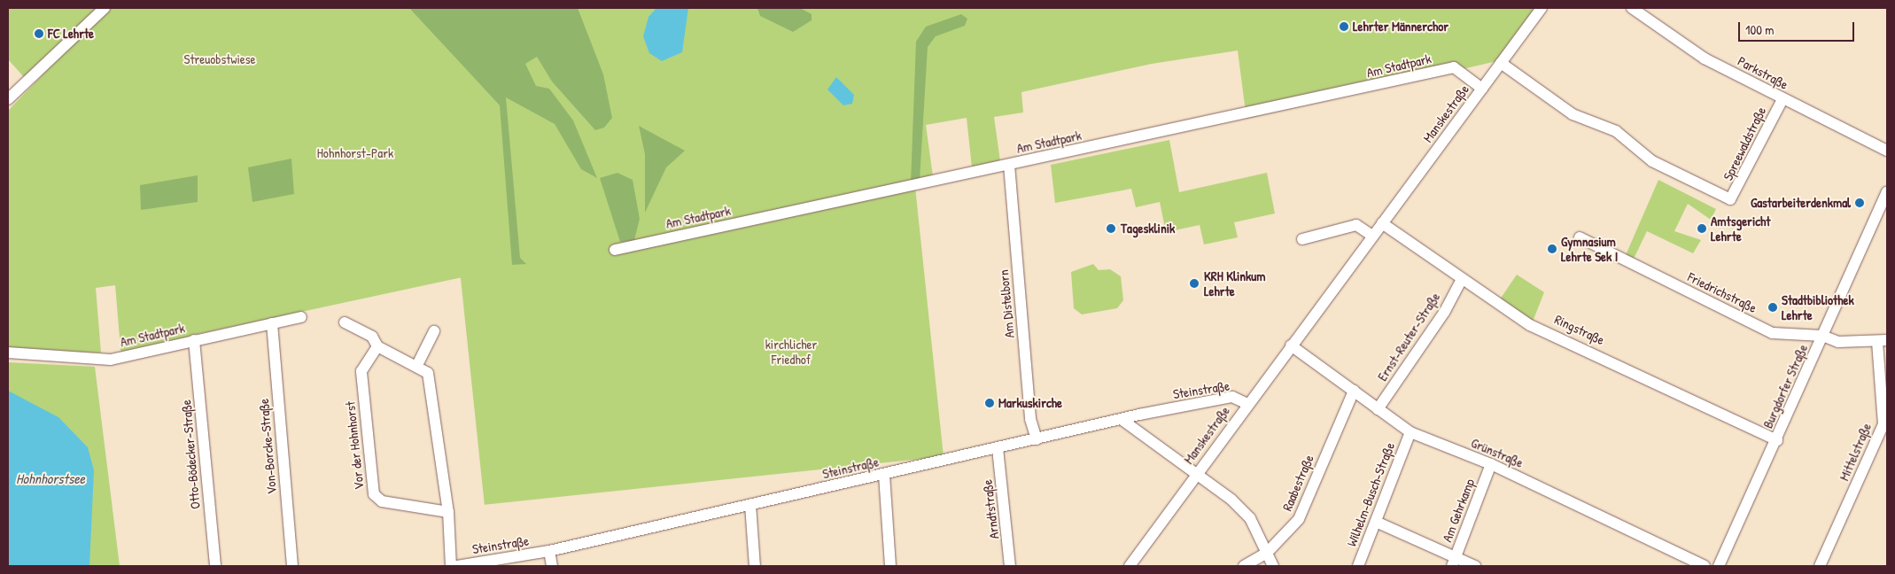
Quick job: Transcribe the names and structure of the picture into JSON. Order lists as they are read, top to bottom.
{
  "streets": {
    "street": [
      "Am Stadtpark",
      "Parkstraße",
      "Manskestraße",
      "Spreewaldstraße",
      "Friedrichstraße",
      "Am Distelborn",
      "Ringstraße",
      "Ernst-Reuter-Straße",
      "Burgdorfer Straße",
      "Steinstraße",
      "Vor der Hohnhorst",
      "Von-Borcke-Straße",
      "Mittelstraße",
      "Grünstraße",
      "Otto-Bödecker-Straße",
      "Raabestraße",
      "Wilhelm-Busch-Straße",
      "Arndtstraße",
      "Am Gehrkamp"
    ]
  },
  "crossings": [
    ["Am Stadtpark", "Manskestraße"],
    ["Am Stadtpark", "Am Distelborn"],
    ["Am Stadtpark", "Von-Borcke-Straße"],
    ["Am Stadtpark", "Otto-Bödecker-Straße"],
    ["Parkstraße", "Spreewaldstraße"],
    ["Manskestraße", "Spreewaldstraße"],
    ["Manskestraße", "Ringstraße"],
    ["Manskestraße", "Steinstraße"],
    ["Manskestraße", "Grünstraße"],
    ["Friedrichstraße", "Burgdorfer Straße"],
    ["Friedrichstraße", "Mittelstraße"],
    ["Am Distelborn", "Steinstraße"],
    ["Ringstraße", "Ernst-Reuter-Straße"],
    ["Ringstraße", "Burgdorfer Straße"],
    ["Ernst-Reuter-Straße", "Grünstraße"],
    ["Steinstraße", "Arndtstraße"],
    ["Grünstraße", "Raabestraße"],
    ["Grünstraße", "Wilhelm-Busch-Straße"],
    ["Grünstraße", "Am Gehrkamp"]
  ],
  "water": ["Hohnhorstsee"],
  "parks": ["Streuobstwiese", "Hohnhorst-Park", "kirchlicher Friedhof"],
  "places": [
    "Lehrter Männerchor",
    "FC Lehrte",
    "Gastarbeiterdenkmal",
    "Tagesklinik",
    "Amtsgericht Lehrte",
    "Gymnasium Lehrte Sek I",
    "KRH Klinkum Lehrte",
    "Stadtbibliothek Lehrte",
    "Markuskirche"
  ],
  "scale_bar": "100 m"
}
